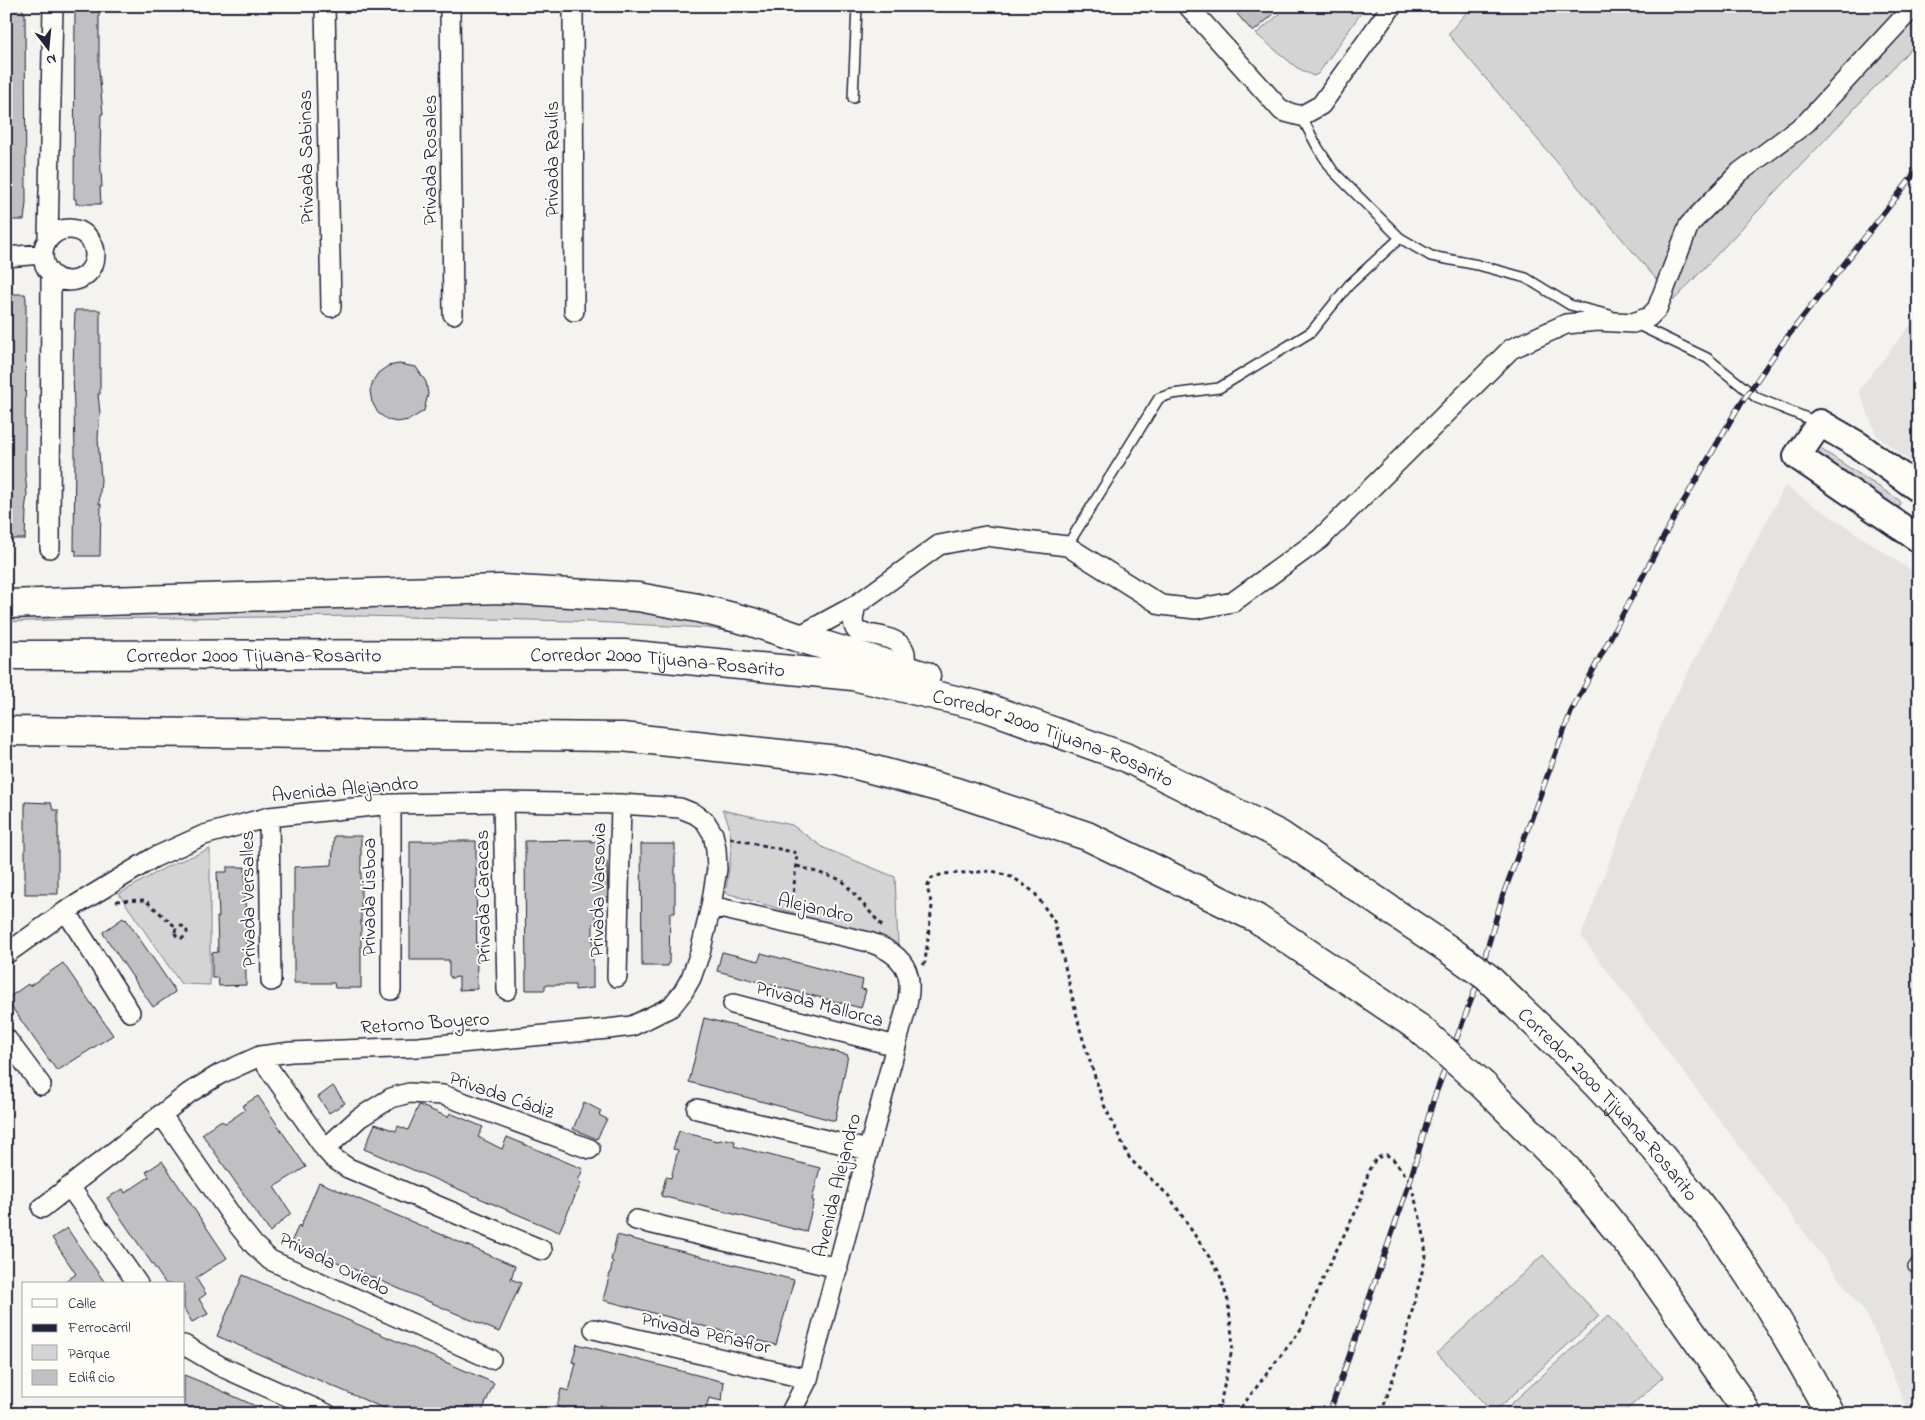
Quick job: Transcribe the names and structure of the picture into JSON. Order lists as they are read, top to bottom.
{
  "streets": {
    "highway": ["Corredor 2000 Tijuana-Rosarito"],
    "street": [
      "Privada Sabinas",
      "Privada Raulís",
      "Privada Rosales",
      "Avenida Alejandro",
      "Privada Varsovia",
      "Privada Lisboa",
      "Privada Caracas",
      "Privada Versalles",
      "Alejandro",
      "Privada Mallorca",
      "Retorno Boyero",
      "Privada Cádiz",
      "Privada Oviedo",
      "Privada Peñaflor"
    ]
  },
  "crossings": [
    ["Avenida Alejandro", "Privada Varsovia"],
    ["Avenida Alejandro", "Privada Lisboa"],
    ["Avenida Alejandro", "Privada Caracas"],
    ["Avenida Alejandro", "Privada Versalles"],
    ["Avenida Alejandro", "Alejandro"],
    ["Avenida Alejandro", "Privada Mallorca"],
    ["Avenida Alejandro", "Retorno Boyero"],
    ["Avenida Alejandro", "Privada Peñaflor"],
    ["Alejandro", "Retorno Boyero"],
    ["Retorno Boyero", "Privada Oviedo"]
  ],
  "legend": [
    "Calle",
    "Ferrocarril",
    "Parque",
    "Edificio"
  ],
  "north": "bottom"
}
